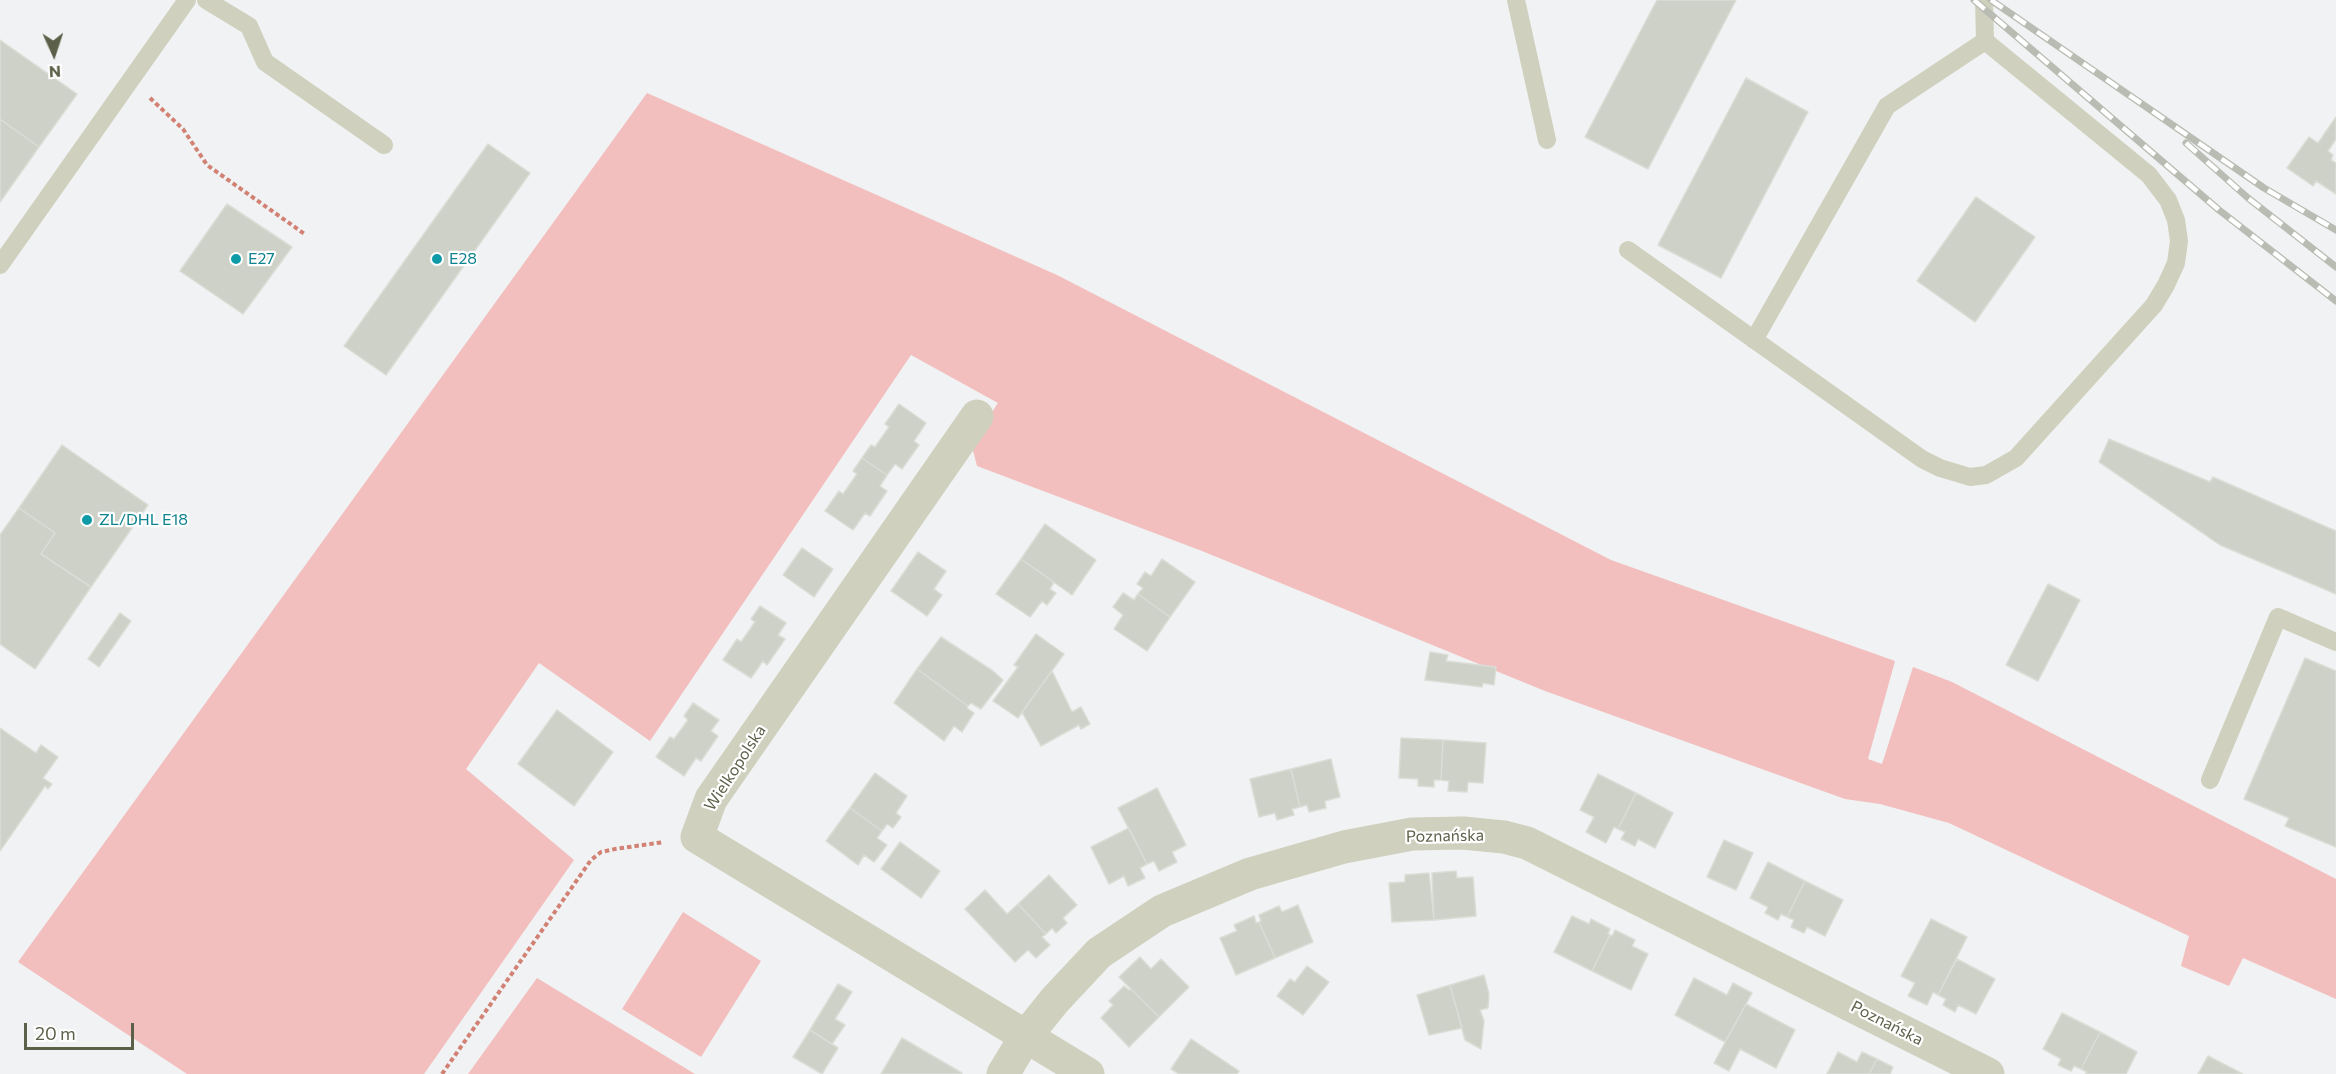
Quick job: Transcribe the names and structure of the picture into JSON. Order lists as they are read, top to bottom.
{
  "streets": {
    "street": ["Wielkopolska", "Poznańska"]
  },
  "places": ["E27", "E28", "ZL/DHL E18"],
  "scale_bar": "20 m",
  "north": "bottom"
}
